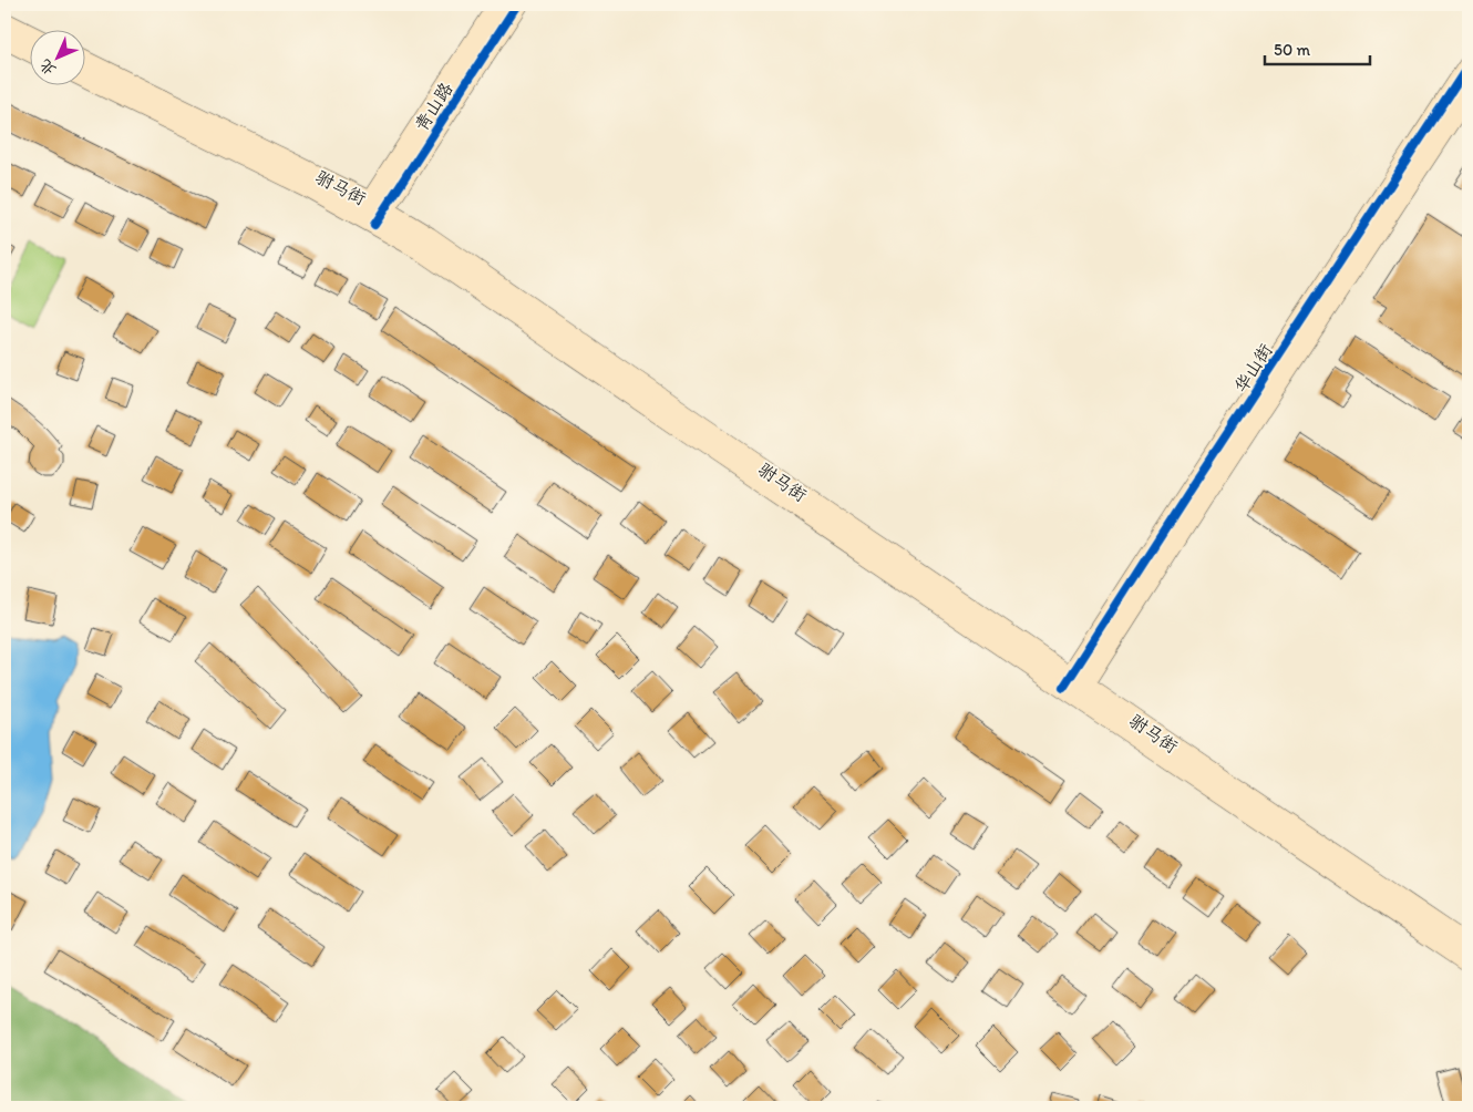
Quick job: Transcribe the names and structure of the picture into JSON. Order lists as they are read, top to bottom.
{
  "streets": {
    "main road": ["青山路", "驸马街", "华山街"]
  },
  "crossings": [
    ["青山路", "驸马街"],
    ["驸马街", "华山街"]
  ],
  "scale_bar": "50 m",
  "north": "bottom left"
}
